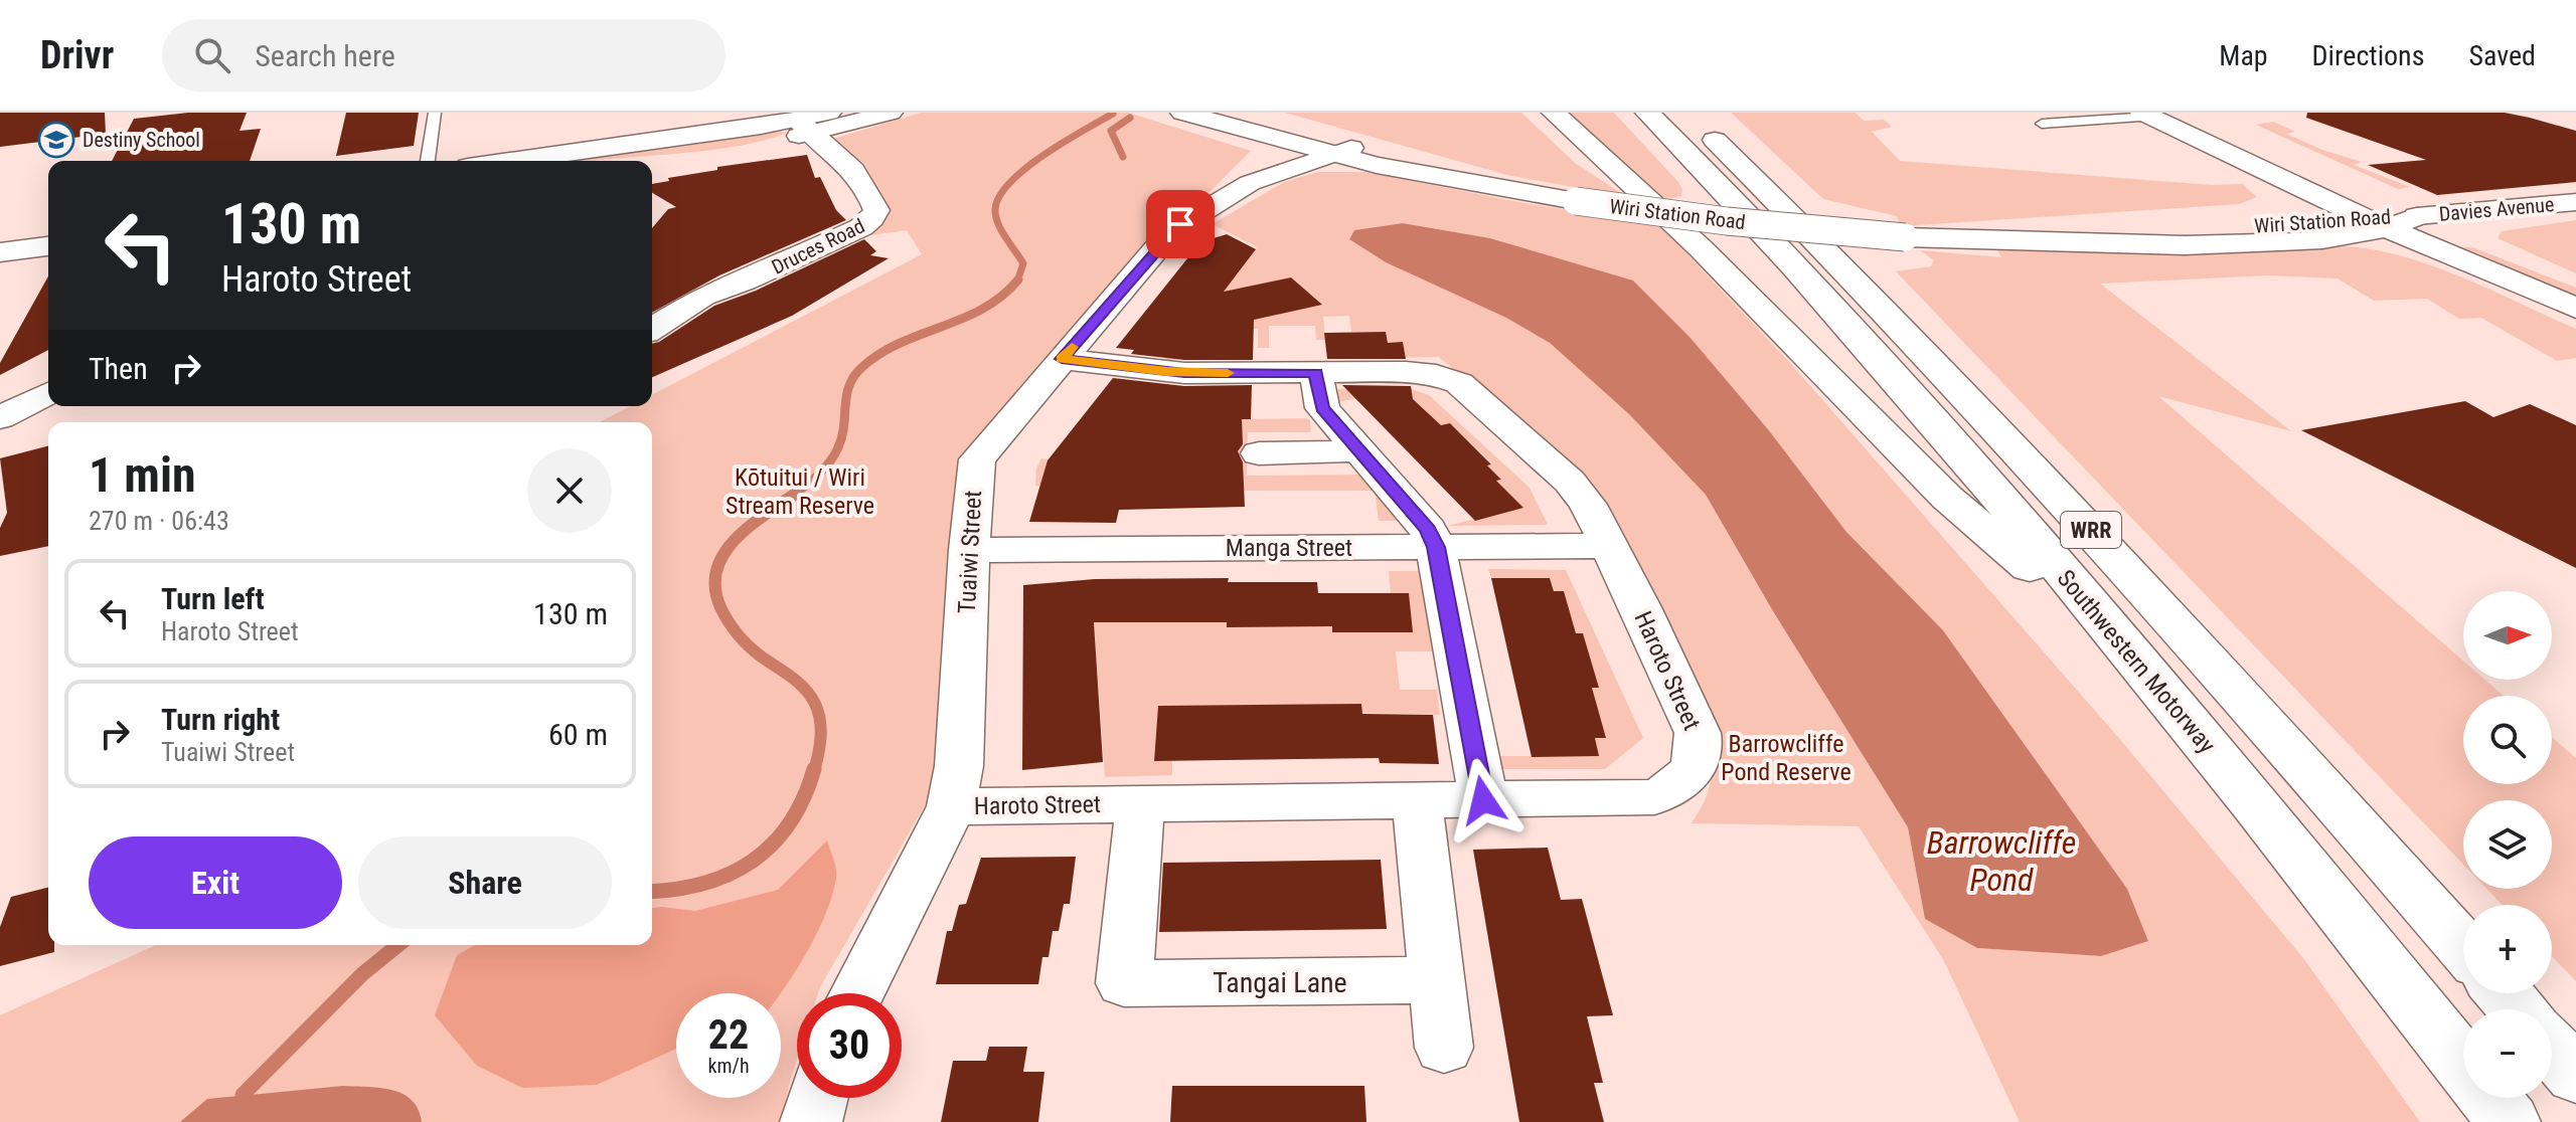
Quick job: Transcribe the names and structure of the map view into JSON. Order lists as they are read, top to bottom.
{
  "streets": {
    "main road": [
      "Davies Avenue",
      "Wiri Station Road",
      "WRR",
      "Southwestern Motorway"
    ],
    "street": [
      "Druces Road",
      "Manga Street",
      "Tuaiwi Street",
      "Haroto Street",
      "Tangai Lane"
    ]
  },
  "crossings": [
    ["Davies Avenue", "Wiri Station Road"],
    ["Wiri Station Road", "Tuaiwi Street"],
    ["Manga Street", "Tuaiwi Street"],
    ["Manga Street", "Haroto Street"],
    ["Tuaiwi Street", "Haroto Street"],
    ["Haroto Street", "Tangai Lane"]
  ],
  "water": ["Barrowcliffe Pond"],
  "parks": ["Kōtuitui / Wiri Stream Reserve", "Barrowcliffe Pond Reserve"],
  "places": {
    "school or university": ["Destiny School"]
  },
  "north": "right",
  "page": {
    "header": "Drivr",
    "search": "Search here",
    "nav": ["Map", "Directions", "Saved"],
    "turn": ["130 m", "Haroto Street"],
    "then": "Then",
    "heading": ["1 min", "270 m · 06:43"],
    "list": [
      {
        "name": "Turn left",
        "note": "Haroto Street",
        "value": "130 m"
      },
      {
        "name": "Turn right",
        "note": "Tuaiwi Street",
        "value": "60 m"
      }
    ],
    "map_buttons": ["+", "−"],
    "buttons": ["Exit", "Share"],
    "speed": "22 km/h",
    "limit": "30"
  }
}
